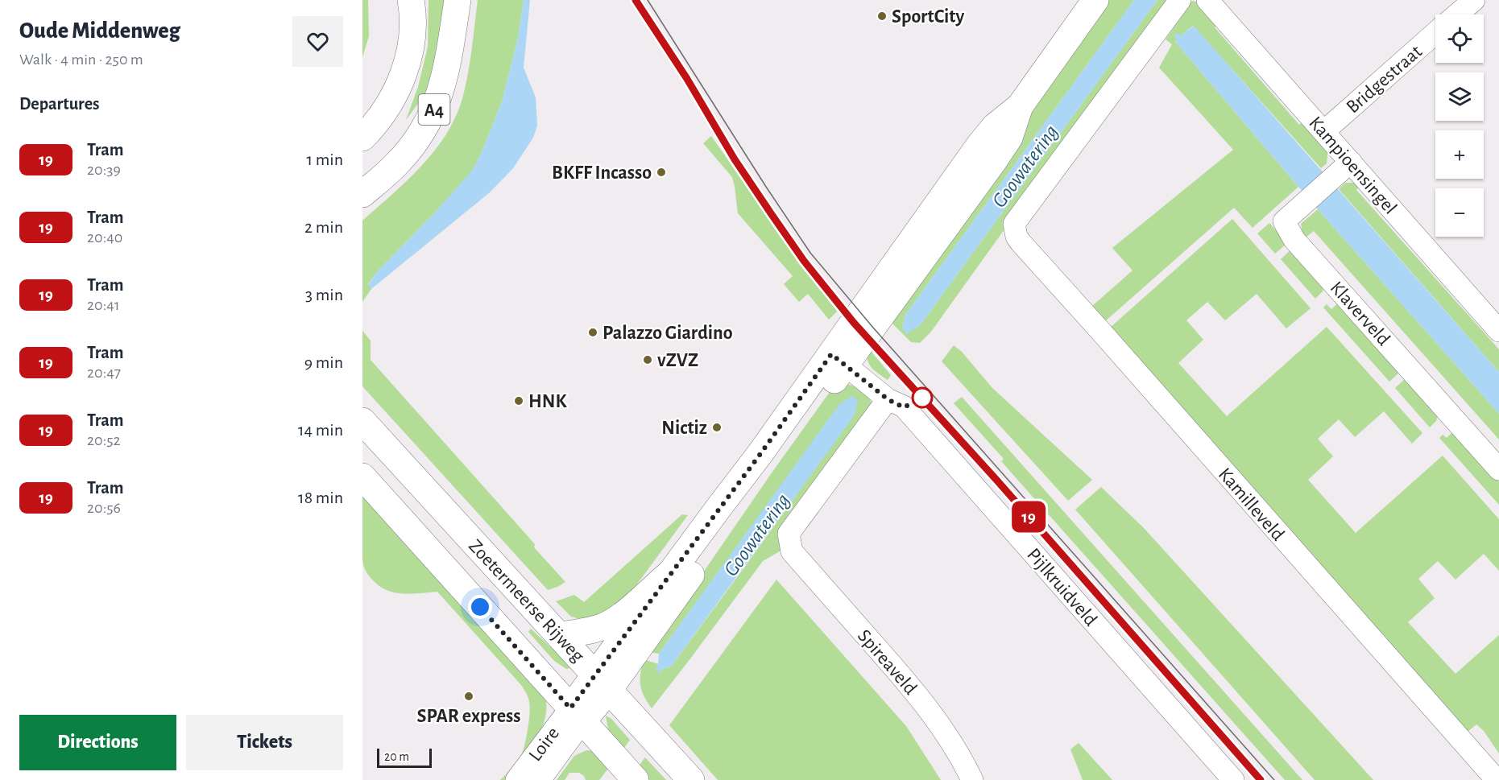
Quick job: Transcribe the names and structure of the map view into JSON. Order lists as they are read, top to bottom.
{
  "streets": {
    "main road": ["A4", "Zoetermeerse Rijweg"],
    "street": [
      "Bridgestraat",
      "Kampioensingel",
      "Klaverveld",
      "Kamilleveld",
      "Pijlkruidveld",
      "Spireaveld",
      "Loire"
    ]
  },
  "crossings": [
    ["Bridgestraat", "Kampioensingel"],
    ["Kampioensingel", "Klaverveld"],
    ["Pijlkruidveld", "Spireaveld"],
    ["Zoetermeerse Rijweg", "Loire"]
  ],
  "water": ["Goowatering"],
  "places": [
    "SportCity",
    "BKFF Incasso",
    "Palazzo Giardino",
    "vZVZ",
    "HNK",
    "Nictiz",
    "SPAR express"
  ],
  "lines": ["tram line 19"],
  "scale_bar": "20 m",
  "page": {
    "heading": [
      ["Oude Middenweg", "Walk · 4 min · 250 m"],
      "Departures"
    ],
    "on_map": "19",
    "map_buttons": ["+", "−"],
    "list": [
      {
        "mark": "19",
        "name": "Tram",
        "note": "20:39",
        "value": "1 min"
      },
      {
        "mark": "19",
        "name": "Tram",
        "note": "20:40",
        "value": "2 min"
      },
      {
        "mark": "19",
        "name": "Tram",
        "note": "20:41",
        "value": "3 min"
      },
      {
        "mark": "19",
        "name": "Tram",
        "note": "20:47",
        "value": "9 min"
      },
      {
        "mark": "19",
        "name": "Tram",
        "note": "20:52",
        "value": "14 min"
      },
      {
        "mark": "19",
        "name": "Tram",
        "note": "20:56",
        "value": "18 min"
      }
    ],
    "buttons": ["Directions", "Tickets"],
    "scale": "20 m"
  }
}
